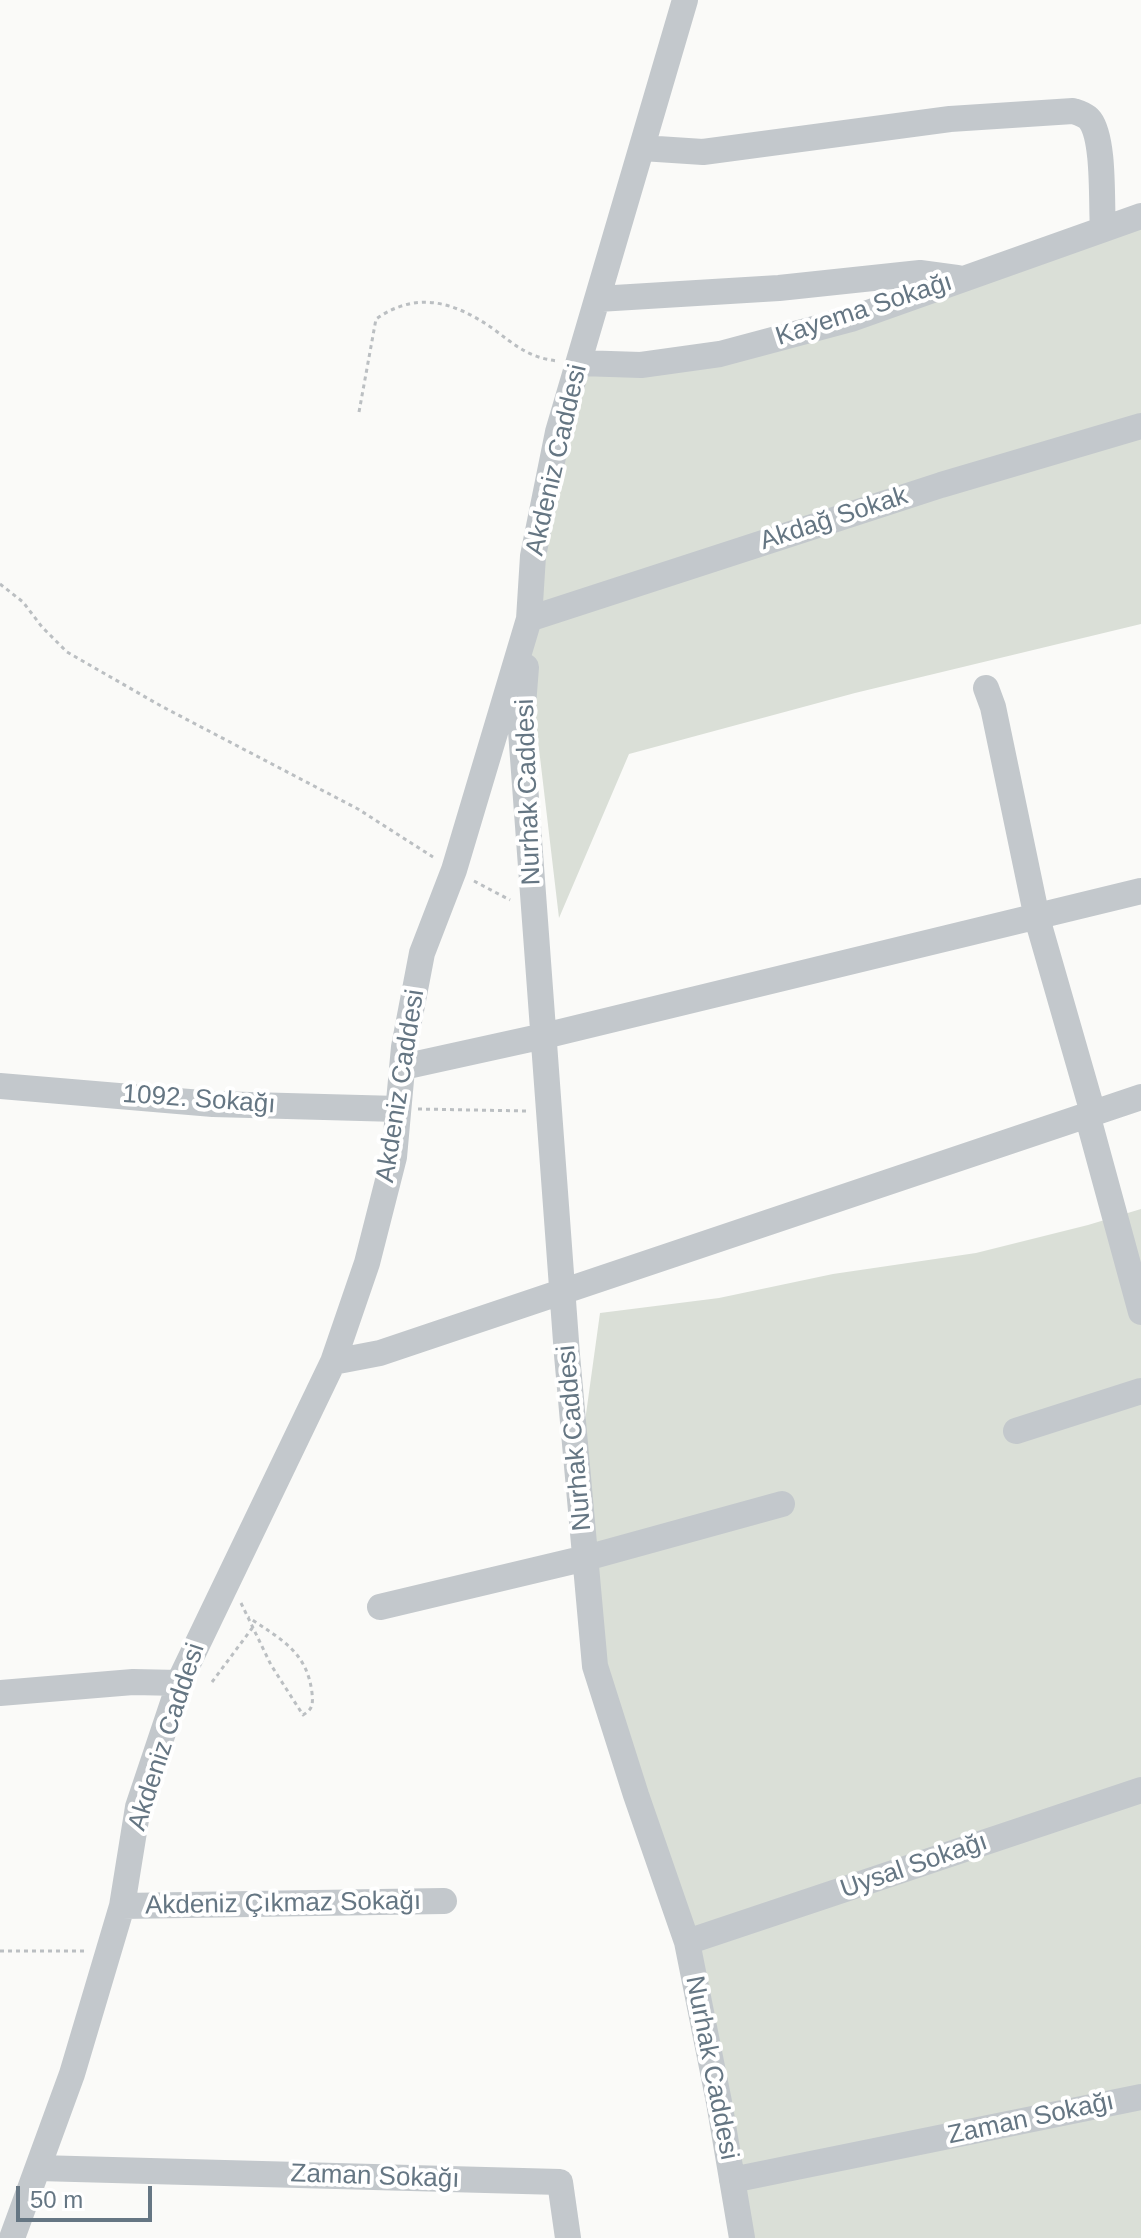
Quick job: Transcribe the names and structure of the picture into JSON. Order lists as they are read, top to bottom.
{
  "streets": {
    "street": [
      "Kayema Sokağı",
      "Akdeniz Caddesi",
      "Akdağ Sokak",
      "Nurhak Caddesi",
      "1092. Sokağı",
      "Uysal Sokağı",
      "Akdeniz Çıkmaz Sokağı",
      "Zaman Sokağı"
    ]
  },
  "crossings": [
    ["Kayema Sokağı", "Akdeniz Caddesi"],
    ["Akdeniz Caddesi", "Akdağ Sokak"],
    ["Akdeniz Caddesi", "Nurhak Caddesi"],
    ["Akdeniz Caddesi", "1092. Sokağı"],
    ["Akdeniz Caddesi", "Akdeniz Çıkmaz Sokağı"],
    ["Akdeniz Caddesi", "Zaman Sokağı"],
    ["Akdağ Sokak", "Nurhak Caddesi"],
    ["Nurhak Caddesi", "Uysal Sokağı"],
    ["Nurhak Caddesi", "Zaman Sokağı"]
  ],
  "scale_bar": "50 m"
}
